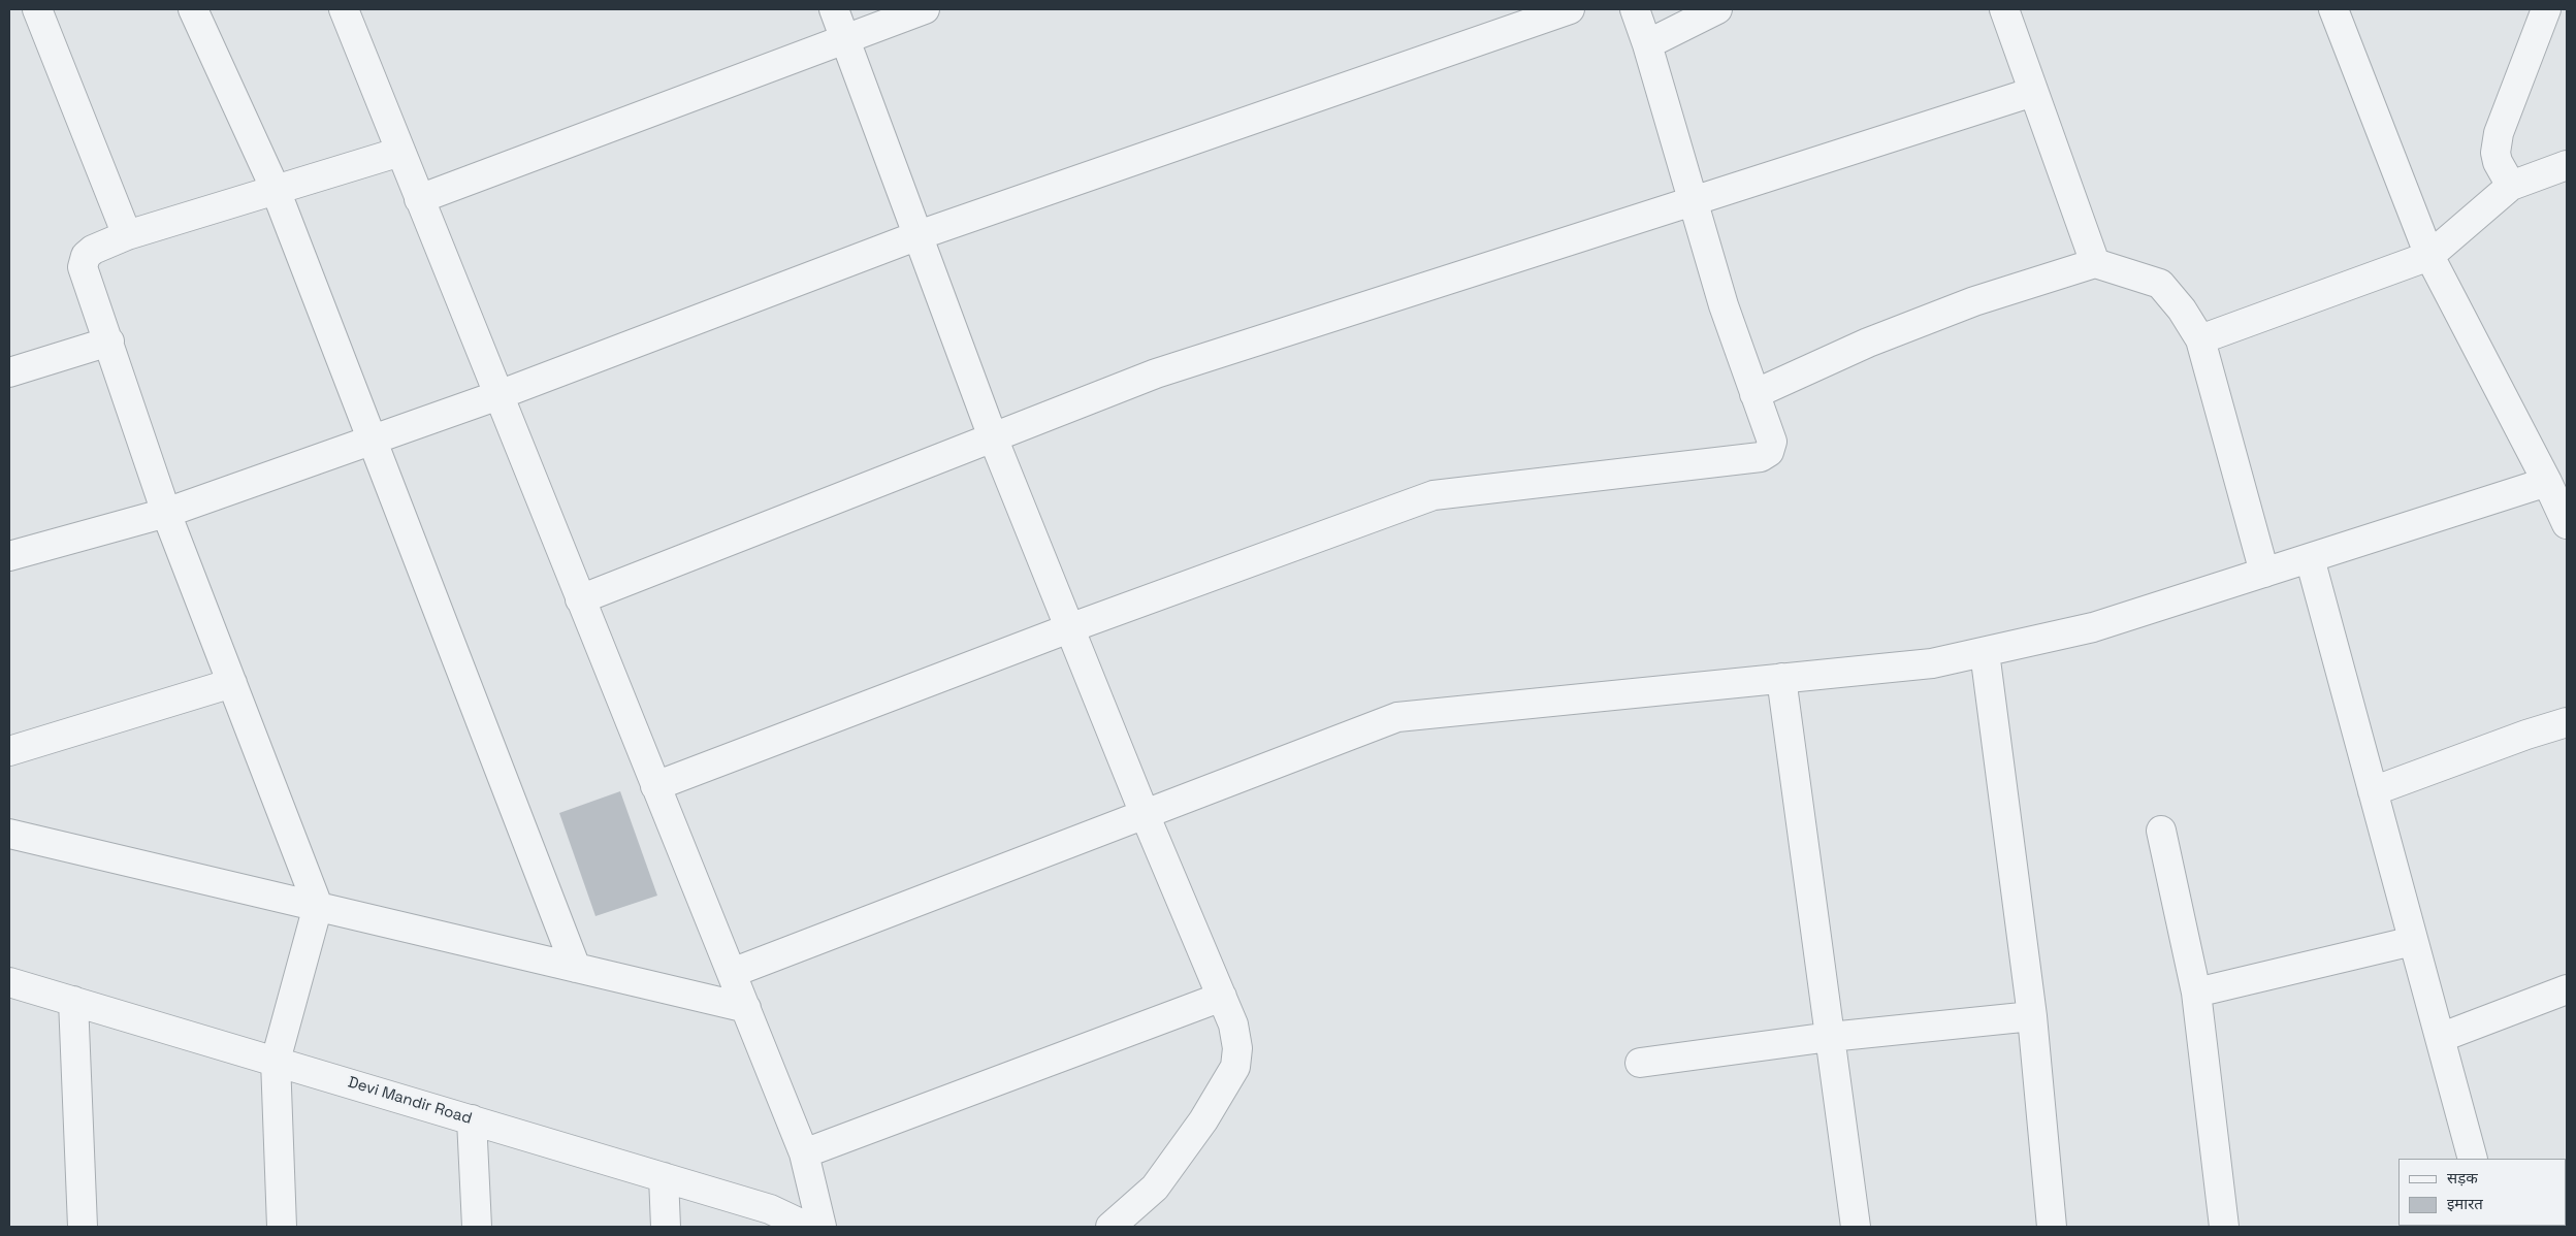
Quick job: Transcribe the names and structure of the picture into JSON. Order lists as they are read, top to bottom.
{
  "streets": {
    "street": ["Devi Mandir Road"]
  },
  "legend": ["सड़क", "इमारत"]
}
